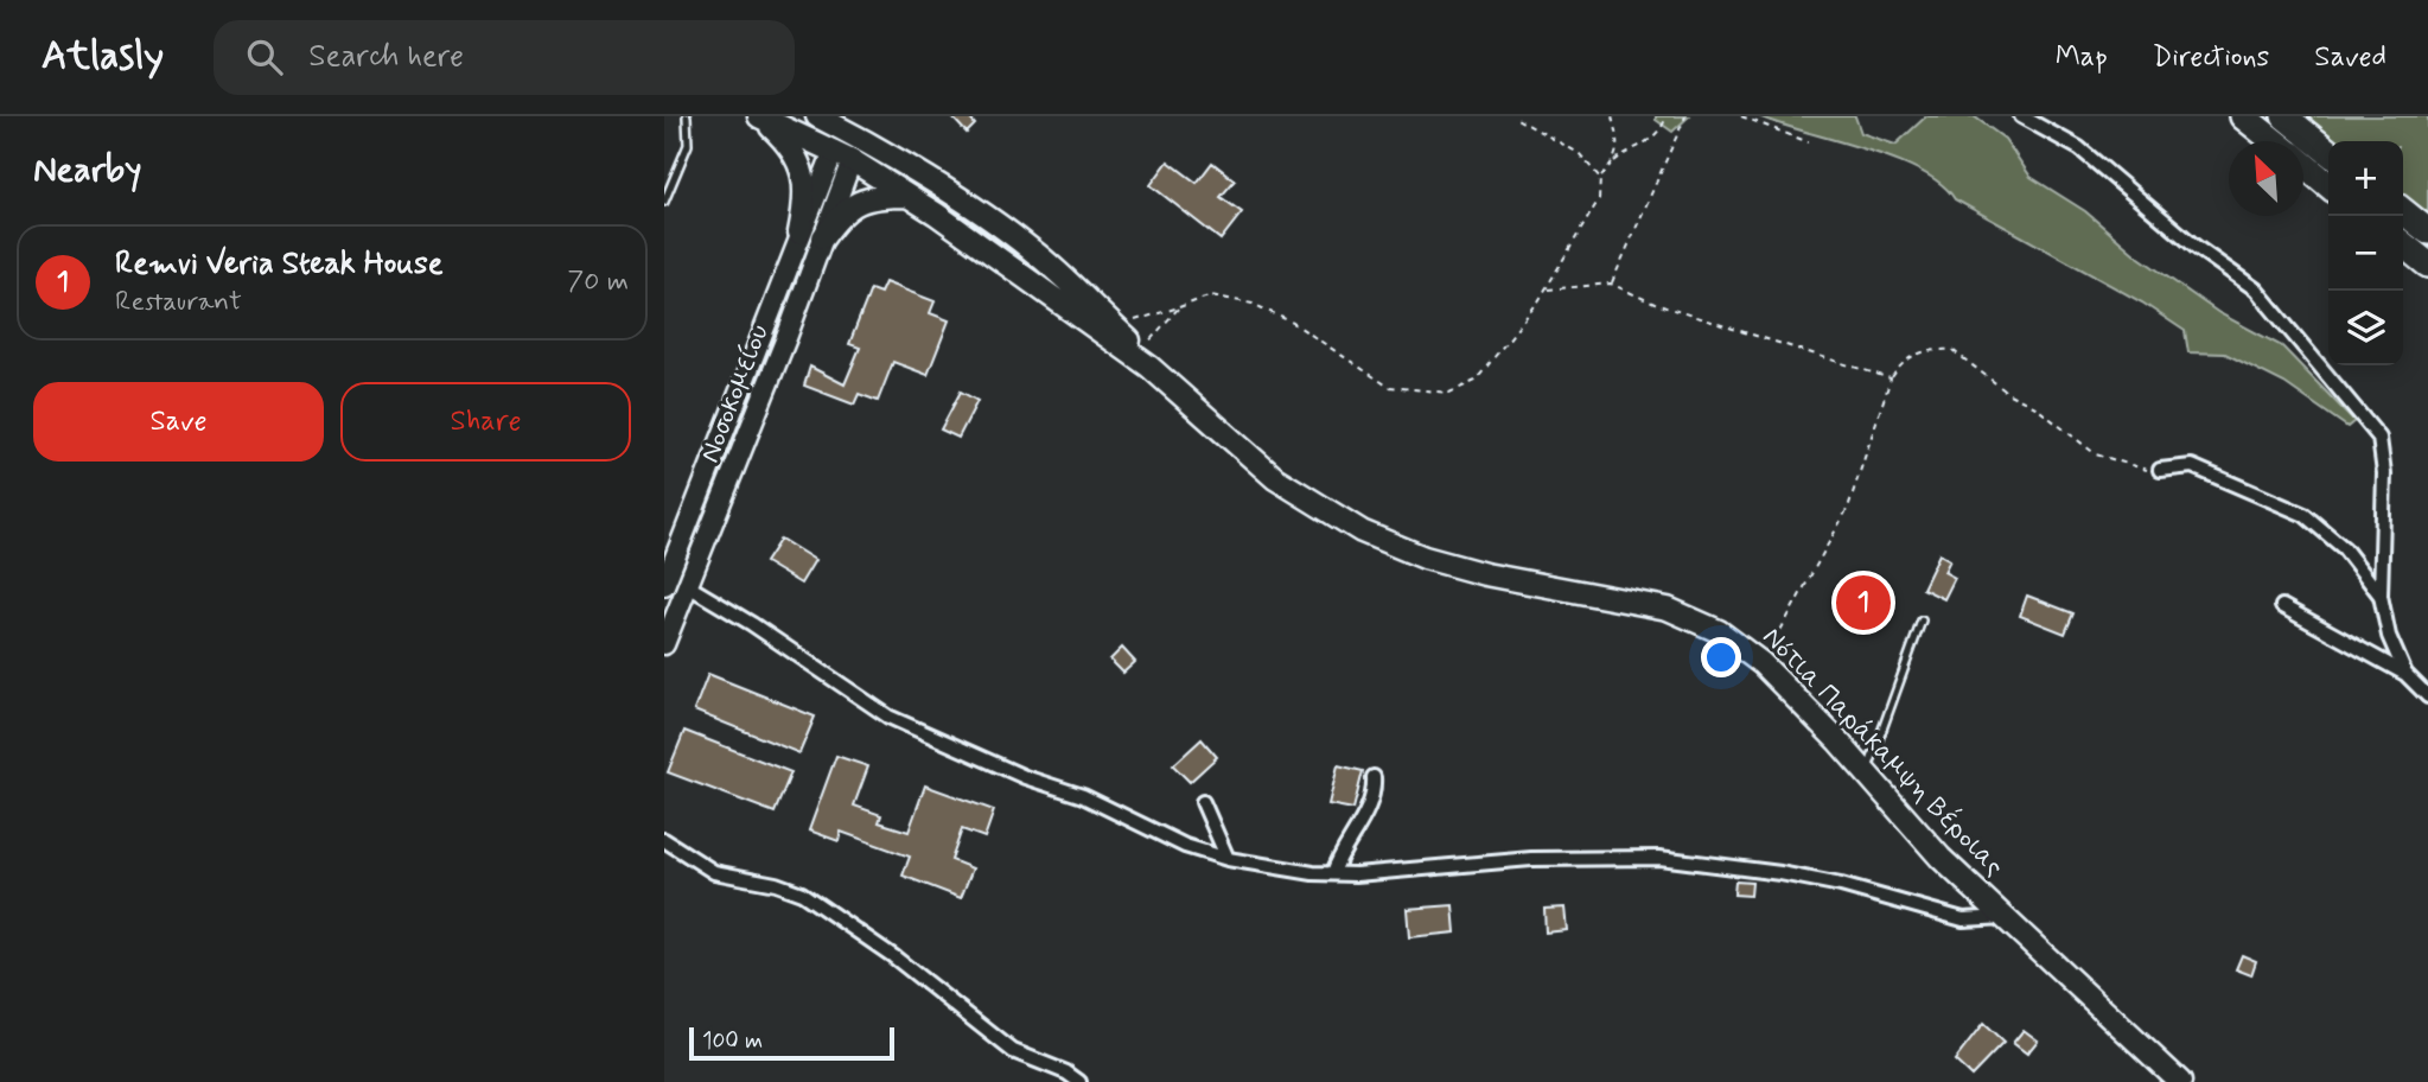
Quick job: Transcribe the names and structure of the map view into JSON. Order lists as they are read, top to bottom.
{
  "streets": {
    "main road": ["Νότια Παράκαμψη Βέροιας"],
    "street": ["Νοσοκομείου"]
  },
  "crossings": [
    ["Νοσοκομείου", "Νότια Παράκαμψη Βέροιας"]
  ],
  "scale_bar": "100 m",
  "north": "top left",
  "page": {
    "header": "Atlasly",
    "search": "Search here",
    "nav": ["Map", "Directions", "Saved"],
    "heading": "Nearby",
    "map_buttons": ["+", "−"],
    "list": [
      {
        "mark": "1",
        "name": "Remvi Veria Steak House",
        "note": "Restaurant",
        "value": "70 m"
      }
    ],
    "buttons": ["Save", "Share"],
    "pins": "1",
    "scale": "100 m"
  }
}
